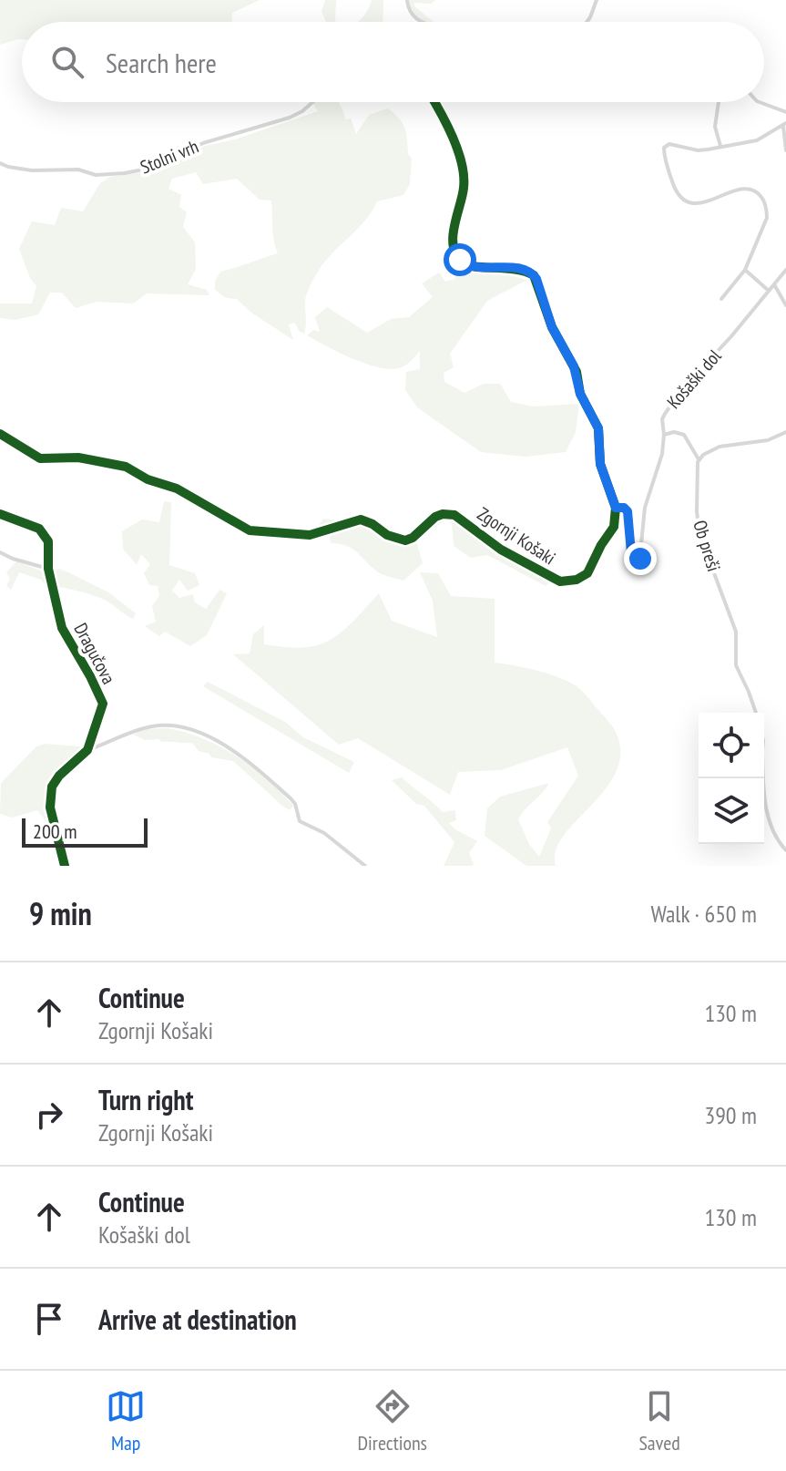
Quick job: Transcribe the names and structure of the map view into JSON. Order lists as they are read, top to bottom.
{
  "streets": {
    "street": [
      "Stolni vrh",
      "Košaški dol",
      "Zgornji Košaki",
      "Ob preši",
      "Dragučova"
    ]
  },
  "crossings": [
    ["Košaški dol", "Zgornji Košaki"]
  ],
  "scale_bar": "200 m",
  "page": {
    "search": "Search here",
    "scale": "200 m",
    "heading": ["9 min", "Walk · 650 m"],
    "list": [
      ["Continue", "Zgornji Košaki", "130 m"],
      ["Turn right", "Zgornji Košaki", "390 m"],
      ["Continue", "Košaški dol", "130 m"],
      "Arrive at destination"
    ],
    "nav": ["Map", "Directions", "Saved"]
  }
}
